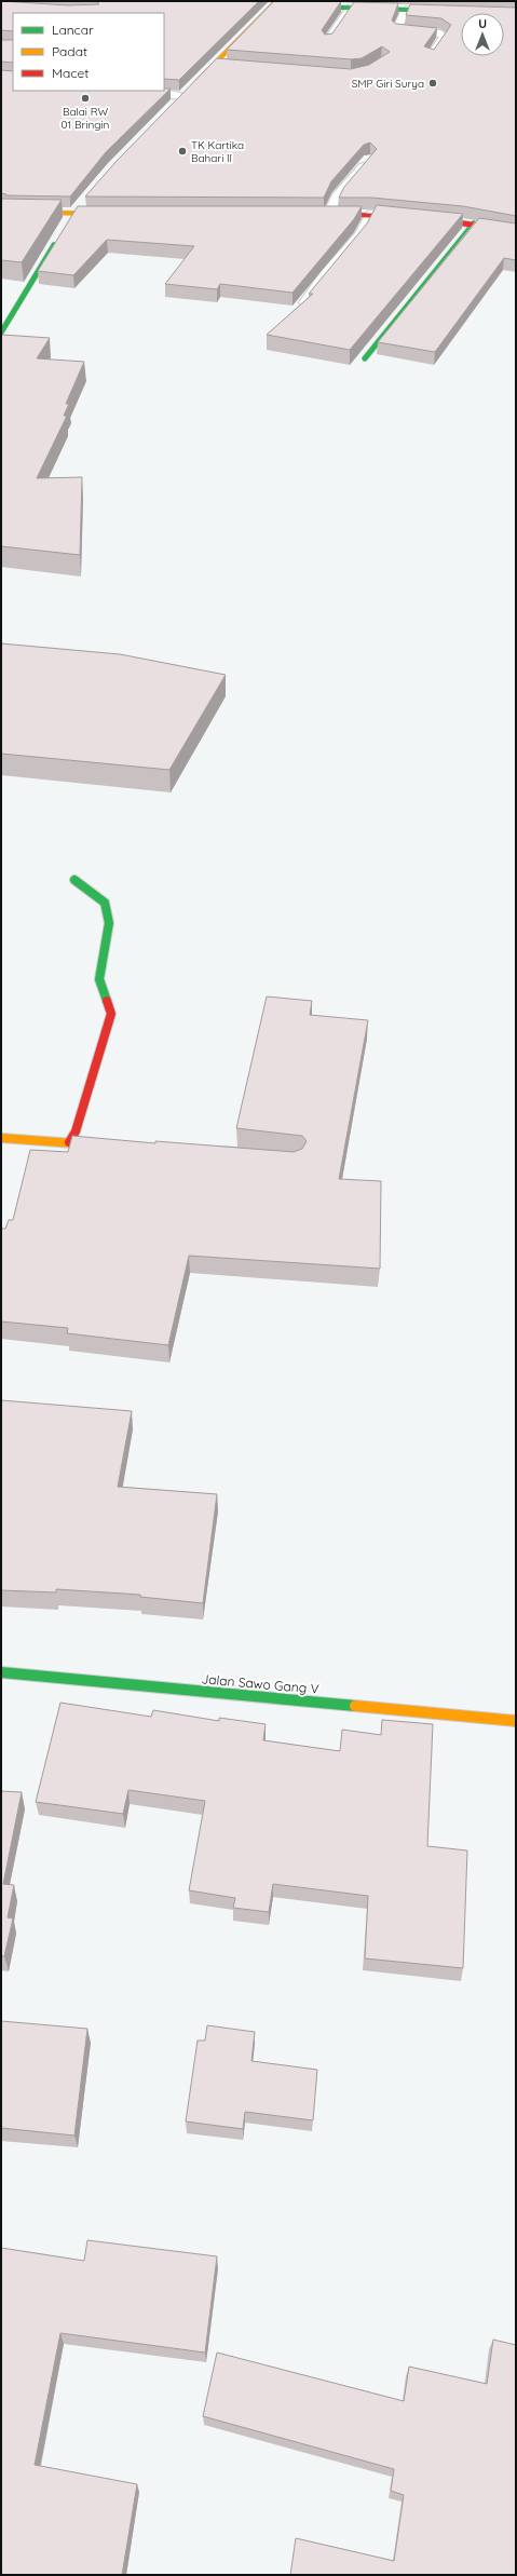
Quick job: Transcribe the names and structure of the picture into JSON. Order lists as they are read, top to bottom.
{
  "streets": {
    "street": ["Jalan Sawo Gang V"]
  },
  "places": ["SMP Giri Surya", "Balai RW 01 Bringin", "TK Kartika Bahari II"],
  "legend": ["Lancar", "Padat", "Macet"],
  "north": "top"
}
